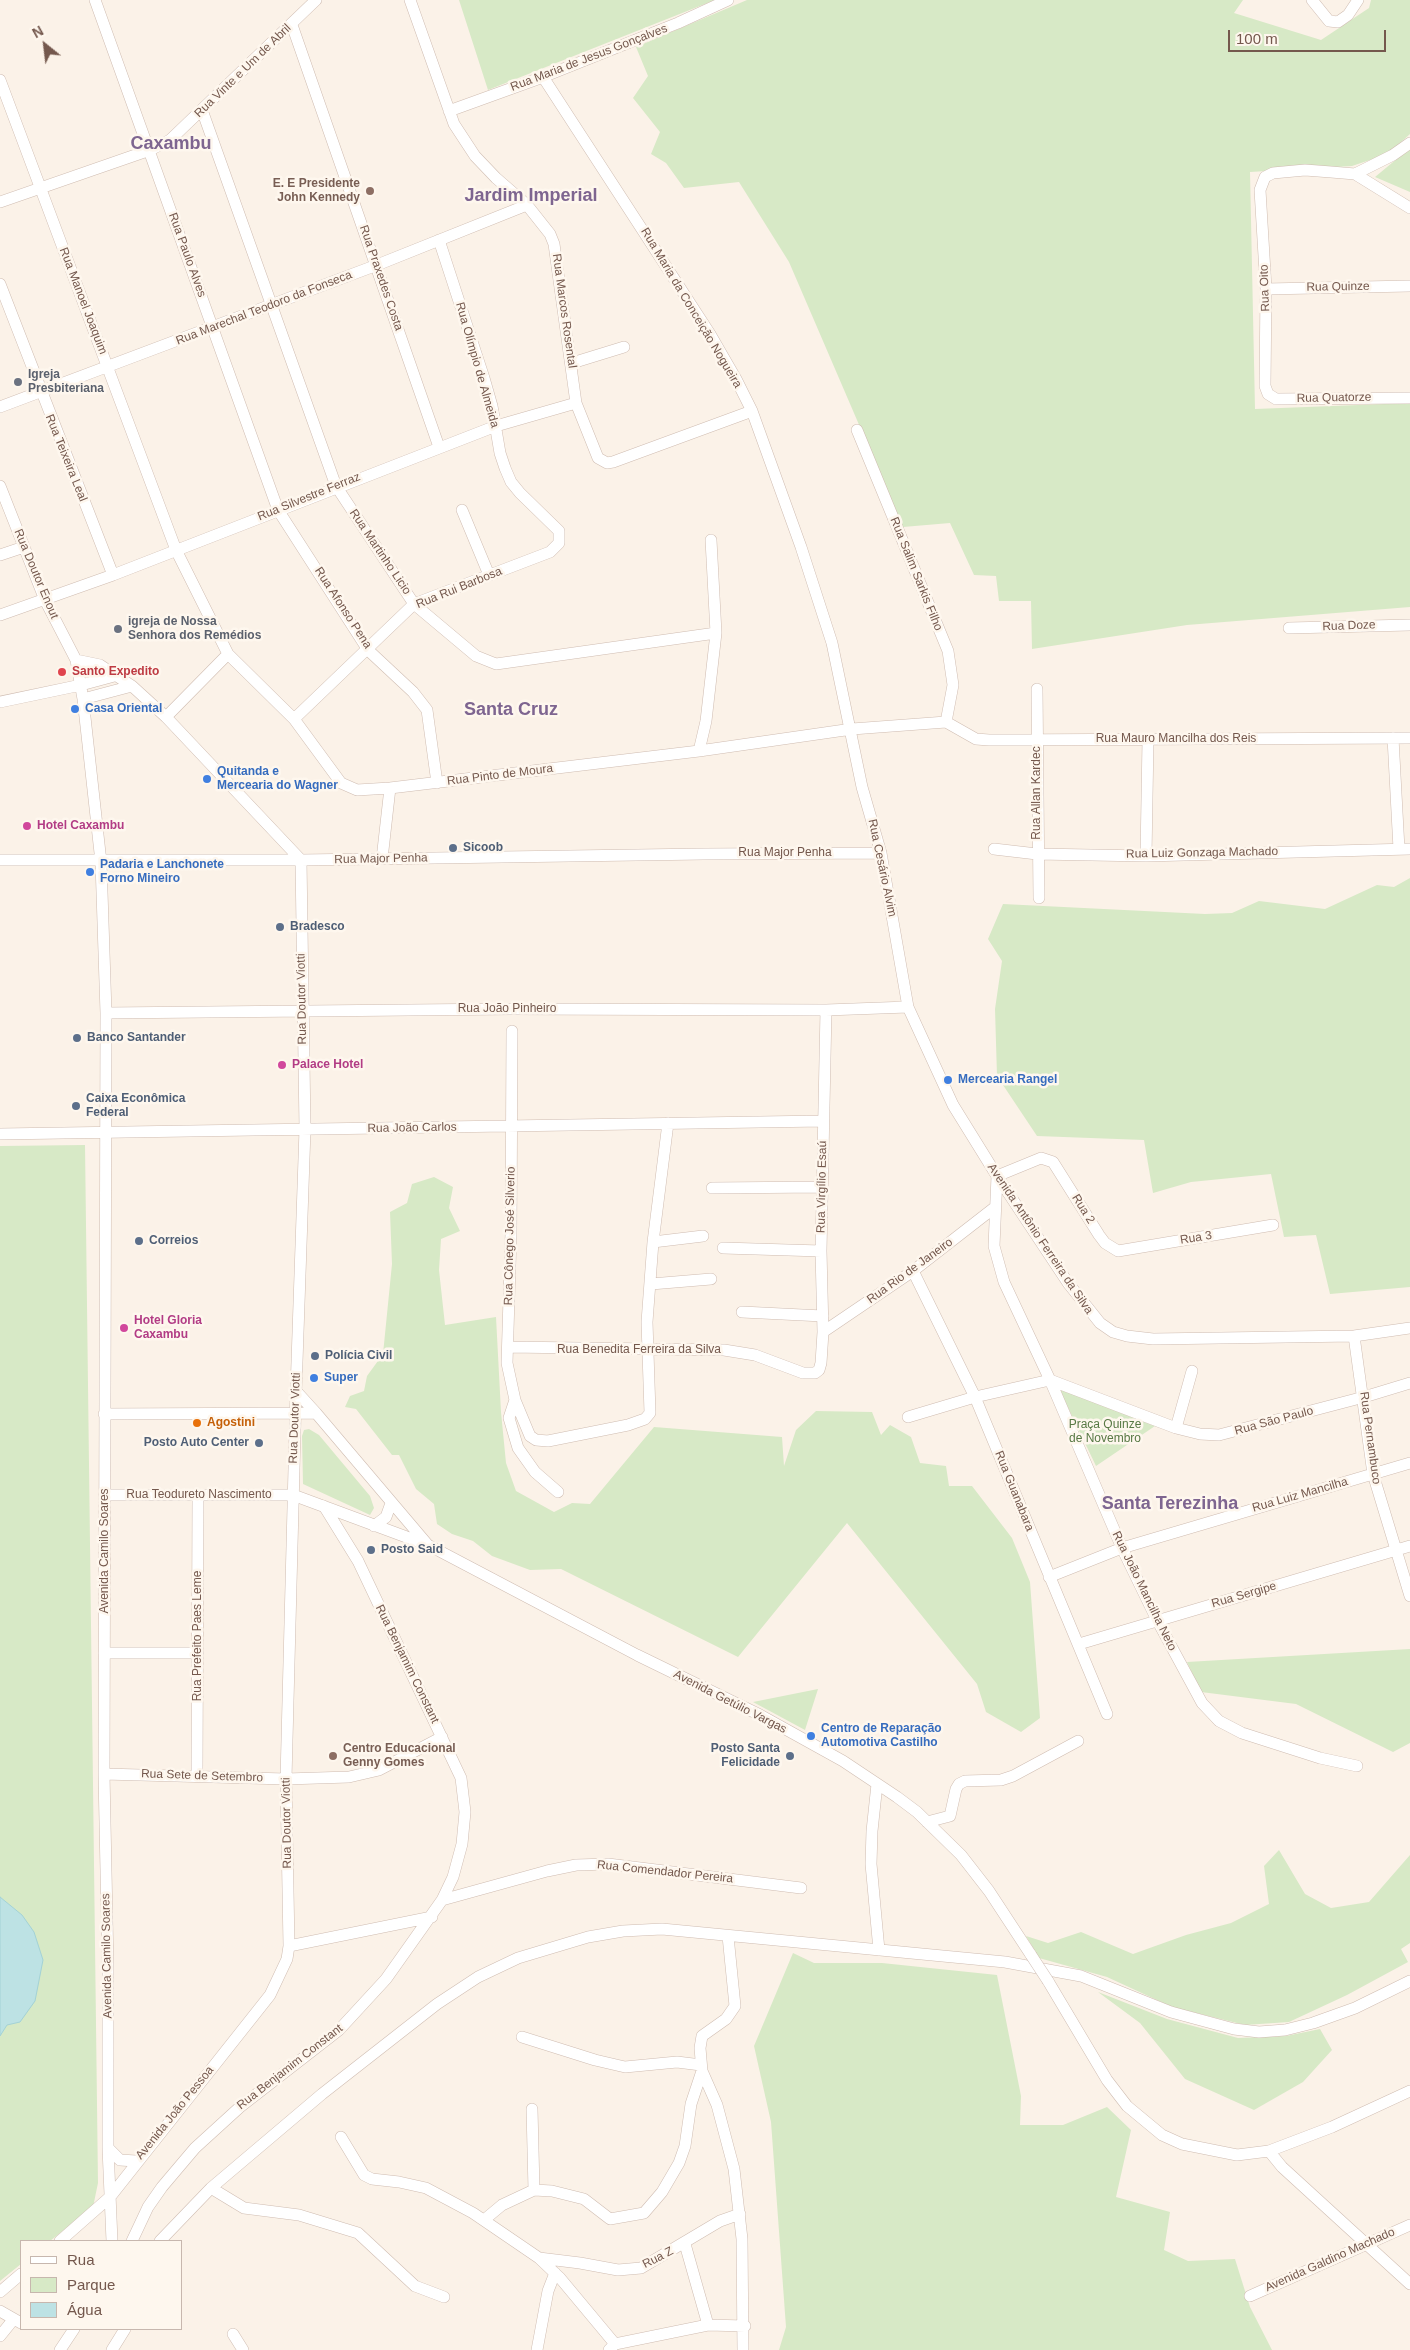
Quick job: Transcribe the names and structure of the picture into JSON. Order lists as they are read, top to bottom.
{
  "streets": {
    "street": [
      "Rua Maria de Jesus Gonçalves",
      "Rua Vinte e Um de Abril",
      "Rua Paulo Alves",
      "Rua Praxedes Costa",
      "Rua Quinze",
      "Rua Oito",
      "Rua Manoel Joaquim",
      "Rua Marechal Teodoro da Fonseca",
      "Rua Maria da Conceição Nogueira",
      "Rua Marcos Rosental",
      "Rua Olímpio de Almeida",
      "Rua Quatorze",
      "Rua Teixeira Leal",
      "Rua Silvestre Ferraz",
      "Rua Martinho Licio",
      "Rua Doutor Enout",
      "Rua Salim Sarkis Filho",
      "Rua Rui Barbosa",
      "Rua Afonso Pena",
      "Rua Doze",
      "Rua Mauro Mancilha dos Reis",
      "Rua Pinto de Moura",
      "Rua Allan Kardec",
      "Rua Major Penha",
      "Rua Luiz Gonzaga Machado",
      "Rua Cesário Alvim",
      "Rua Doutor Viotti",
      "Rua João Pinheiro",
      "Rua João Carlos",
      "Rua Virgílio Esaú",
      "Rua 2",
      "Rua Cônego José Silverio",
      "Rua 3",
      "Avenida Antônio Ferreira da Silva",
      "Rua Rio de Janeiro",
      "Rua Benedita Ferreira da Silva",
      "Rua São Paulo",
      "Rua Pernambuco",
      "Rua Guanabara",
      "Rua Teodureto Nascimento",
      "Rua Luiz Mancilha",
      "Avenida Camilo Soares",
      "Rua João Mancilha Neto",
      "Rua Sergipe",
      "Rua Prefeito Paes Leme",
      "Rua Benjamim Constant",
      "Avenida Getúlio Vargas",
      "Rua Sete de Setembro",
      "Rua Comendador Pereira",
      "Avenida João Pessoa",
      "Rua Z",
      "Avenida Galdino Machado"
    ]
  },
  "crossings": [
    ["Rua Maria de Jesus Gonçalves", "Rua Maria da Conceição Nogueira"],
    ["Rua Maria de Jesus Gonçalves", "Rua Marcos Rosental"],
    ["Rua Vinte e Um de Abril", "Rua Paulo Alves"],
    ["Rua Vinte e Um de Abril", "Rua Praxedes Costa"],
    ["Rua Vinte e Um de Abril", "Rua Manoel Joaquim"],
    ["Rua Vinte e Um de Abril", "Rua Martinho Licio"],
    ["Rua Paulo Alves", "Rua Marechal Teodoro da Fonseca"],
    ["Rua Paulo Alves", "Rua Silvestre Ferraz"],
    ["Rua Paulo Alves", "Rua Afonso Pena"],
    ["Rua Praxedes Costa", "Rua Marechal Teodoro da Fonseca"],
    ["Rua Praxedes Costa", "Rua Silvestre Ferraz"],
    ["Rua Quinze", "Rua Oito"],
    ["Rua Oito", "Rua Quatorze"],
    ["Rua Manoel Joaquim", "Rua Marechal Teodoro da Fonseca"],
    ["Rua Manoel Joaquim", "Rua Silvestre Ferraz"],
    ["Rua Manoel Joaquim", "Rua Pinto de Moura"],
    ["Rua Marechal Teodoro da Fonseca", "Rua Marcos Rosental"],
    ["Rua Marechal Teodoro da Fonseca", "Rua Olímpio de Almeida"],
    ["Rua Marechal Teodoro da Fonseca", "Rua Teixeira Leal"],
    ["Rua Marechal Teodoro da Fonseca", "Rua Martinho Licio"],
    ["Rua Maria da Conceição Nogueira", "Rua Marcos Rosental"],
    ["Rua Maria da Conceição Nogueira", "Rua Pinto de Moura"],
    ["Rua Maria da Conceição Nogueira", "Rua Cesário Alvim"],
    ["Rua Marcos Rosental", "Rua Silvestre Ferraz"],
    ["Rua Olímpio de Almeida", "Rua Silvestre Ferraz"],
    ["Rua Olímpio de Almeida", "Rua Rui Barbosa"],
    ["Rua Teixeira Leal", "Rua Silvestre Ferraz"],
    ["Rua Silvestre Ferraz", "Rua Martinho Licio"],
    ["Rua Silvestre Ferraz", "Rua Doutor Enout"],
    ["Rua Silvestre Ferraz", "Rua Afonso Pena"],
    ["Rua Silvestre Ferraz", "Rua Pinto de Moura"],
    ["Rua Martinho Licio", "Rua Rui Barbosa"],
    ["Rua Doutor Enout", "Avenida Camilo Soares"],
    ["Rua Salim Sarkis Filho", "Rua Mauro Mancilha dos Reis"],
    ["Rua Salim Sarkis Filho", "Rua Pinto de Moura"],
    ["Rua Rui Barbosa", "Rua Afonso Pena"],
    ["Rua Rui Barbosa", "Rua Pinto de Moura"],
    ["Rua Afonso Pena", "Rua Pinto de Moura"],
    ["Rua Mauro Mancilha dos Reis", "Rua Pinto de Moura"],
    ["Rua Mauro Mancilha dos Reis", "Rua Allan Kardec"],
    ["Rua Pinto de Moura", "Rua Cesário Alvim"],
    ["Rua Allan Kardec", "Rua Luiz Gonzaga Machado"],
    ["Rua Major Penha", "Rua Cesário Alvim"],
    ["Rua Major Penha", "Rua Doutor Viotti"],
    ["Rua Major Penha", "Avenida Camilo Soares"],
    ["Rua Cesário Alvim", "Rua João Pinheiro"],
    ["Rua Cesário Alvim", "Avenida Antônio Ferreira da Silva"],
    ["Rua Doutor Viotti", "Rua João Pinheiro"],
    ["Rua Doutor Viotti", "Rua João Carlos"],
    ["Rua Doutor Viotti", "Rua Teodureto Nascimento"],
    ["Rua Doutor Viotti", "Rua Sete de Setembro"],
    ["Rua Doutor Viotti", "Avenida João Pessoa"],
    ["Rua João Pinheiro", "Rua Virgílio Esaú"],
    ["Rua João Pinheiro", "Avenida Antônio Ferreira da Silva"],
    ["Rua João Pinheiro", "Avenida Camilo Soares"],
    ["Rua João Carlos", "Rua Virgílio Esaú"],
    ["Rua João Carlos", "Rua Cônego José Silverio"],
    ["Rua João Carlos", "Avenida Camilo Soares"],
    ["Rua Virgílio Esaú", "Rua Rio de Janeiro"],
    ["Rua Virgílio Esaú", "Rua Benedita Ferreira da Silva"],
    ["Rua 2", "Rua 3"],
    ["Rua 2", "Avenida Antônio Ferreira da Silva"],
    ["Rua 2", "Rua João Mancilha Neto"],
    ["Rua Cônego José Silverio", "Rua Benedita Ferreira da Silva"],
    ["Avenida Antônio Ferreira da Silva", "Rua Pernambuco"],
    ["Avenida Antônio Ferreira da Silva", "Rua João Mancilha Neto"],
    ["Rua Rio de Janeiro", "Rua Guanabara"],
    ["Rua Rio de Janeiro", "Rua João Mancilha Neto"],
    ["Rua São Paulo", "Rua Pernambuco"],
    ["Rua São Paulo", "Rua João Mancilha Neto"],
    ["Rua Pernambuco", "Rua Luiz Mancilha"],
    ["Rua Pernambuco", "Rua Sergipe"],
    ["Rua Guanabara", "Rua Luiz Mancilha"],
    ["Rua Guanabara", "Rua Sergipe"],
    ["Rua Teodureto Nascimento", "Avenida Camilo Soares"],
    ["Rua Teodureto Nascimento", "Rua Prefeito Paes Leme"],
    ["Rua Luiz Mancilha", "Rua João Mancilha Neto"],
    ["Avenida Camilo Soares", "Rua Sete de Setembro"],
    ["Avenida Camilo Soares", "Avenida João Pessoa"],
    ["Rua João Mancilha Neto", "Rua Sergipe"],
    ["Rua Prefeito Paes Leme", "Rua Sete de Setembro"],
    ["Rua Benjamim Constant", "Rua Sete de Setembro"],
    ["Rua Benjamim Constant", "Rua Comendador Pereira"]
  ],
  "districts": [
    "Caxambu",
    "Jardim Imperial",
    "Santa Cruz",
    "Santa Terezinha"
  ],
  "parks": ["Praça Quinze de Novembro"],
  "places": [
    "E. E Presidente John Kennedy",
    "Igreja Presbiteriana",
    "igreja de Nossa Senhora dos Remédios",
    "Santo Expedito",
    "Casa Oriental",
    "Quitanda e Mercearia do Wagner",
    "Hotel Caxambu",
    "Sicoob",
    "Padaria e Lanchonete Forno Mineiro",
    "Bradesco",
    "Banco Santander",
    "Palace Hotel",
    "Mercearia Rangel",
    "Caixa Econômica Federal",
    "Correios",
    "Hotel Gloria Caxambu",
    "Polícia Civil",
    "Super",
    "Agostini",
    "Posto Auto Center",
    "Posto Said",
    "Centro de Reparação Automotiva Castilho",
    "Centro Educacional Genny Gomes",
    "Posto Santa Felicidade"
  ],
  "legend": ["Rua", "Parque", "Água"],
  "scale_bar": "100 m",
  "north": "top left"
}
